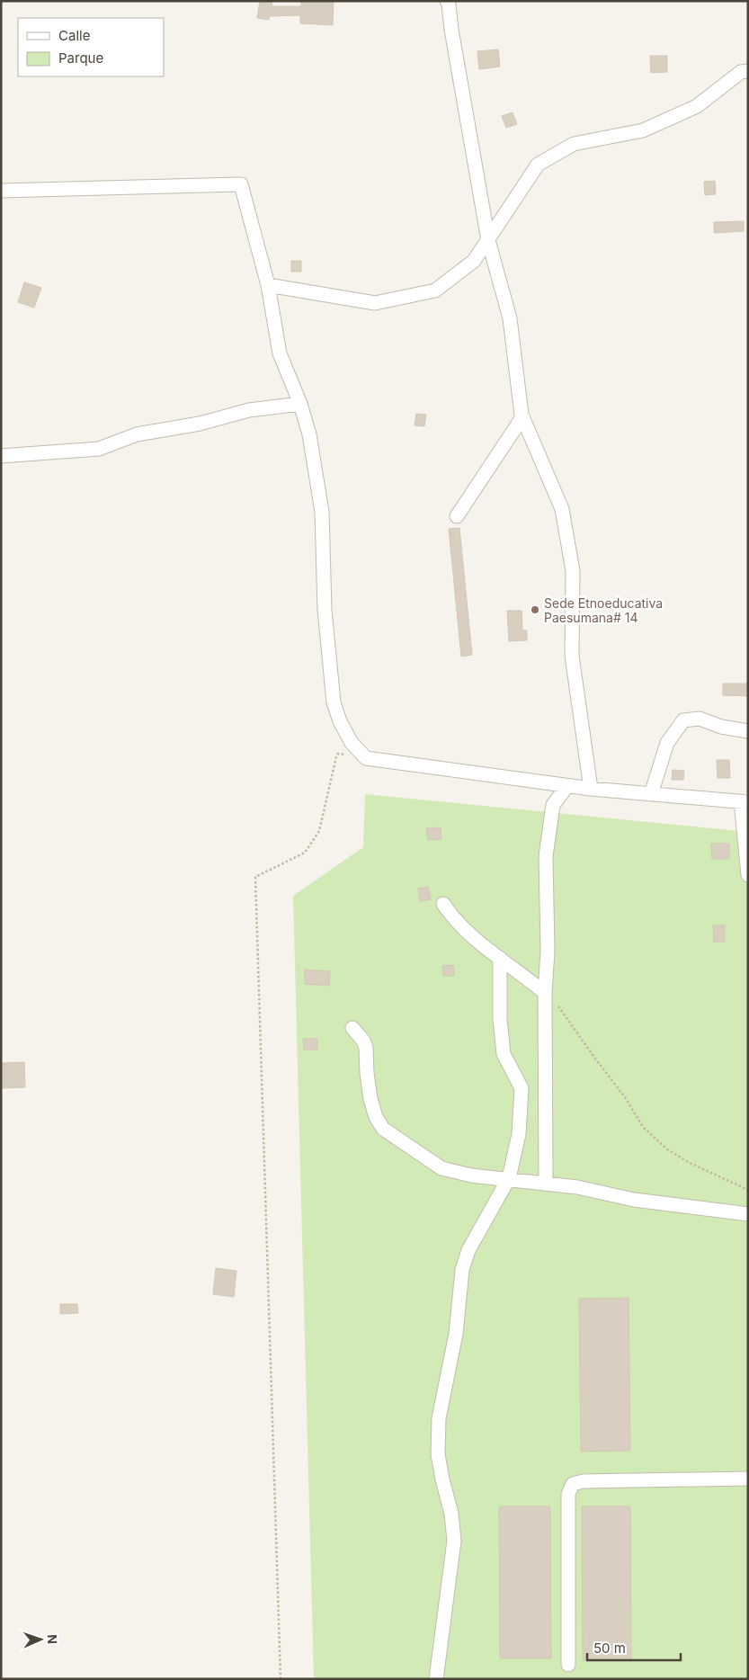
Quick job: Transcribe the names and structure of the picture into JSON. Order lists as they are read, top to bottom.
{
  "places": ["Sede Etnoeducativa Paesumana# 14"],
  "legend": ["Calle", "Parque"],
  "scale_bar": "50 m",
  "north": "right"
}
